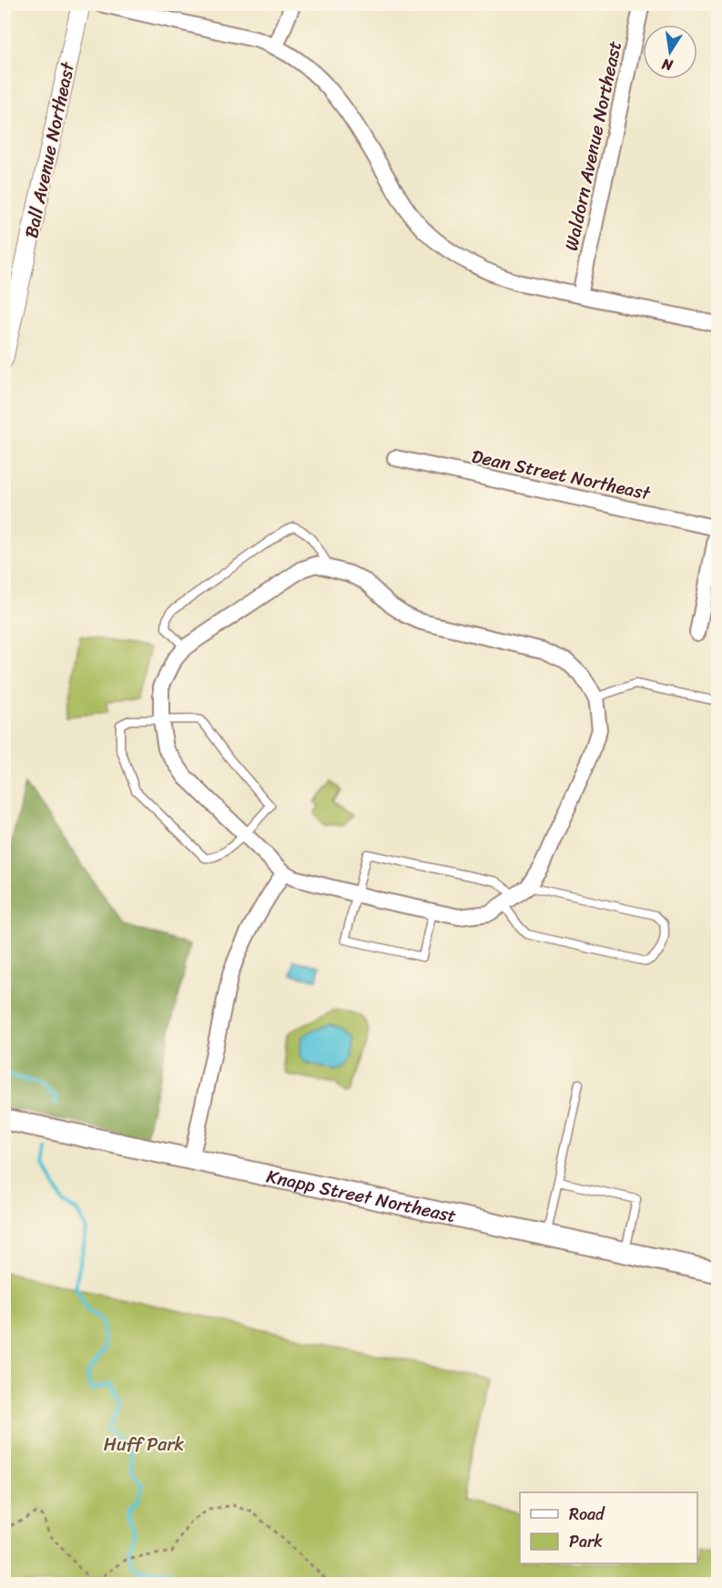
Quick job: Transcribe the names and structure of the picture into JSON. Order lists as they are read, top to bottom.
{
  "streets": {
    "main road": ["Knapp Street Northeast"],
    "street": ["Waldorn Avenue Northeast", "Ball Avenue Northeast", "Dean Street Northeast"]
  },
  "parks": ["Huff Park"],
  "legend": ["Road", "Park"],
  "north": "bottom"
}
